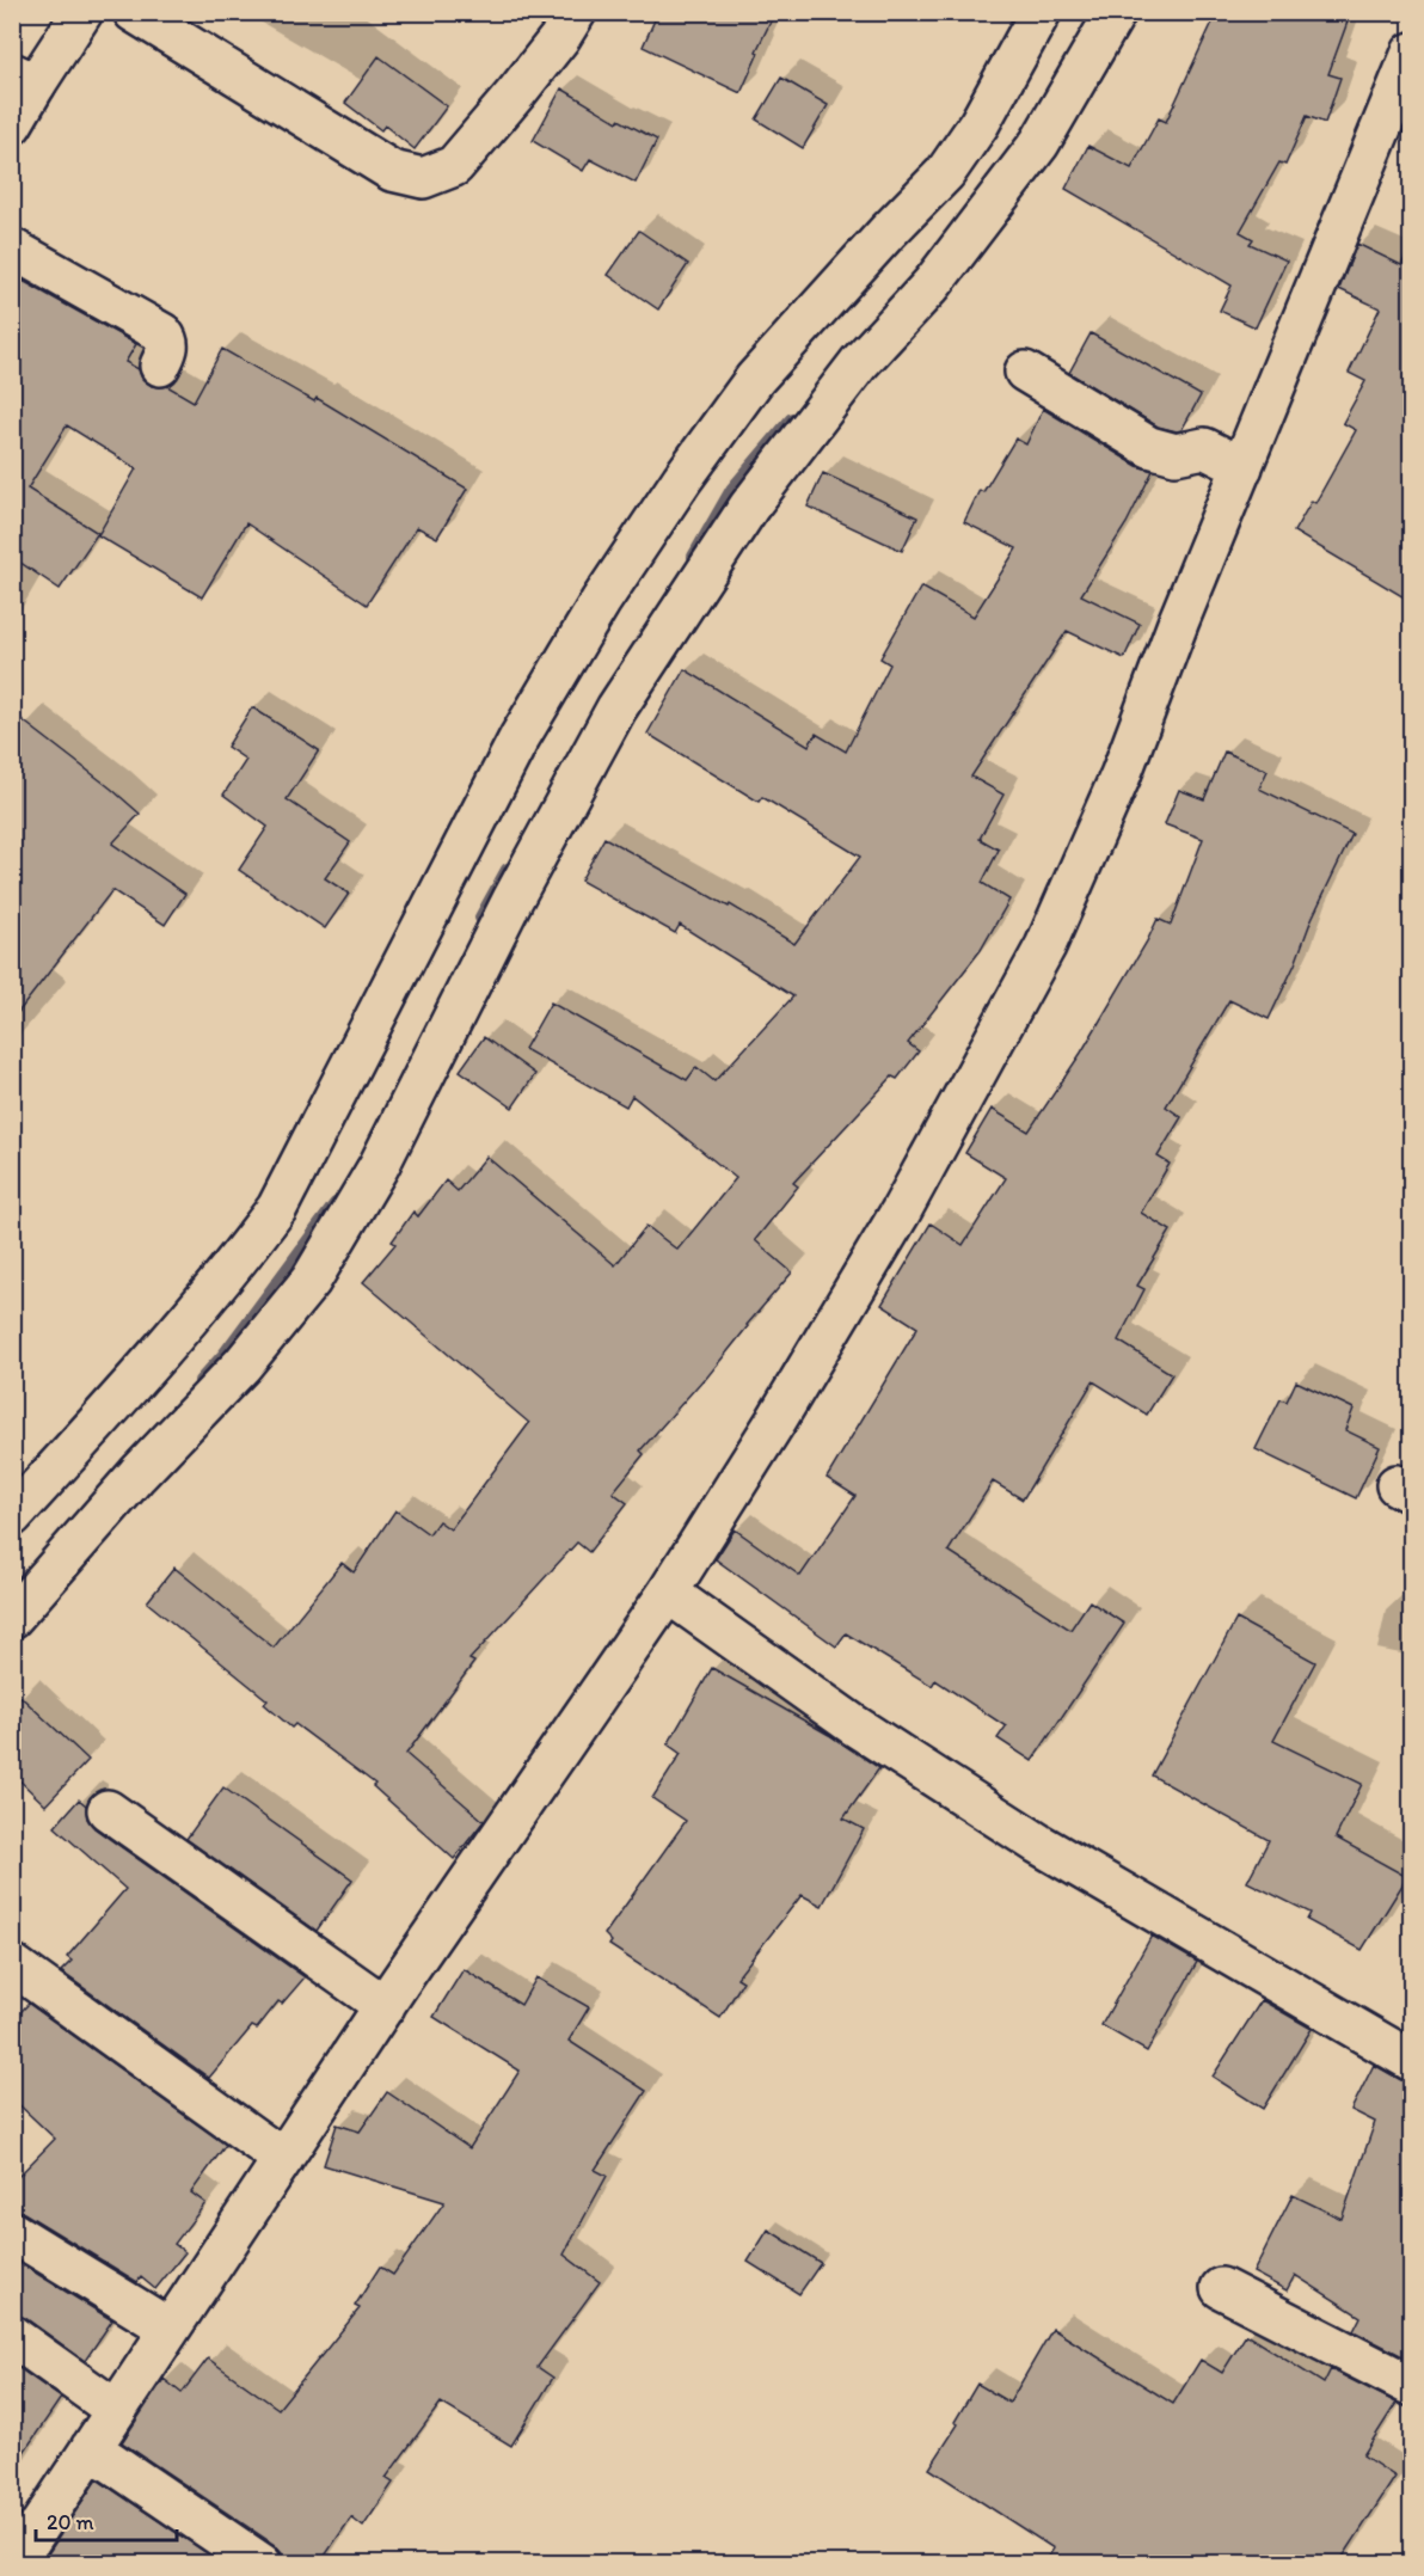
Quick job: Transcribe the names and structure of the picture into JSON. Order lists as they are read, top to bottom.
{
  "scale_bar": "20 m"
}
